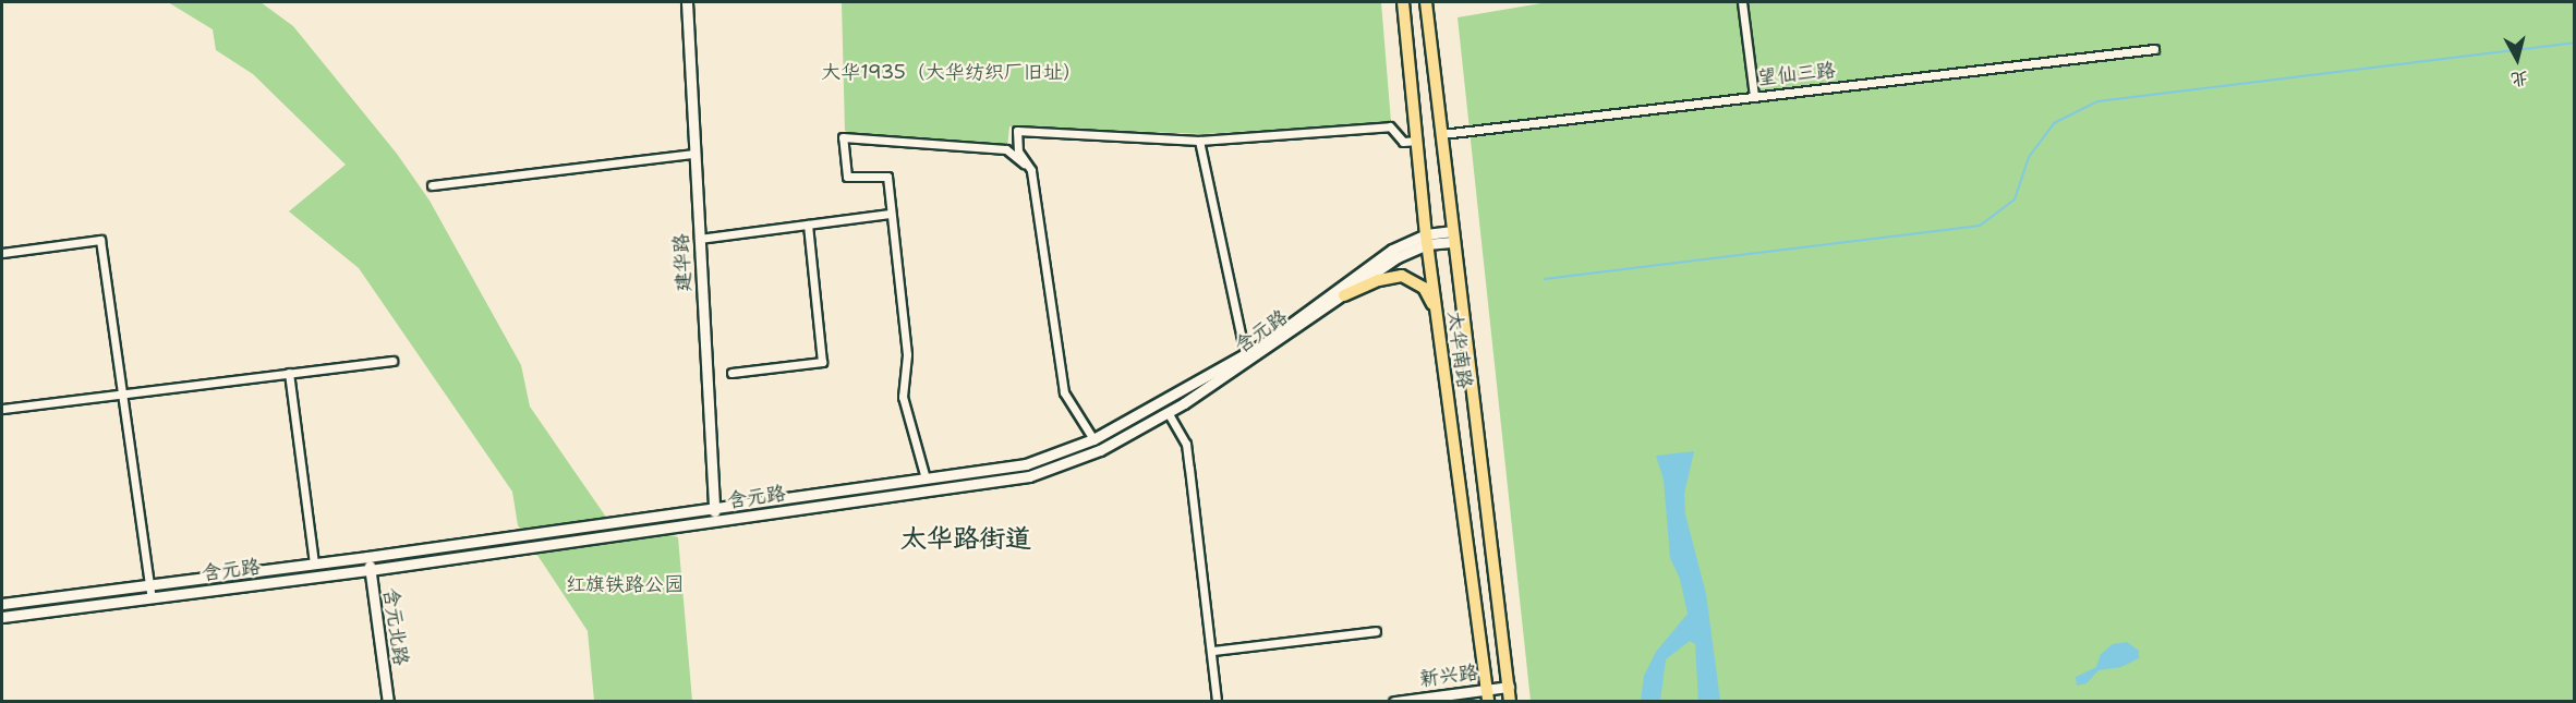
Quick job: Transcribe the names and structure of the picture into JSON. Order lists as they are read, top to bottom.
{
  "streets": {
    "main road": [
      "建华路",
      "含元路",
      "太华南路",
      "含元北路",
      "新兴路"
    ],
    "street": ["望仙三路"]
  },
  "crossings": [
    ["望仙三路", "太华南路"],
    ["建华路", "含元路"],
    ["含元路", "太华南路"],
    ["含元路", "含元北路"],
    ["太华南路", "新兴路"]
  ],
  "districts": ["太华路街道"],
  "parks": ["大华1935（大华纺织厂旧址）", "红旗铁路公园"],
  "north": "bottom"
}
